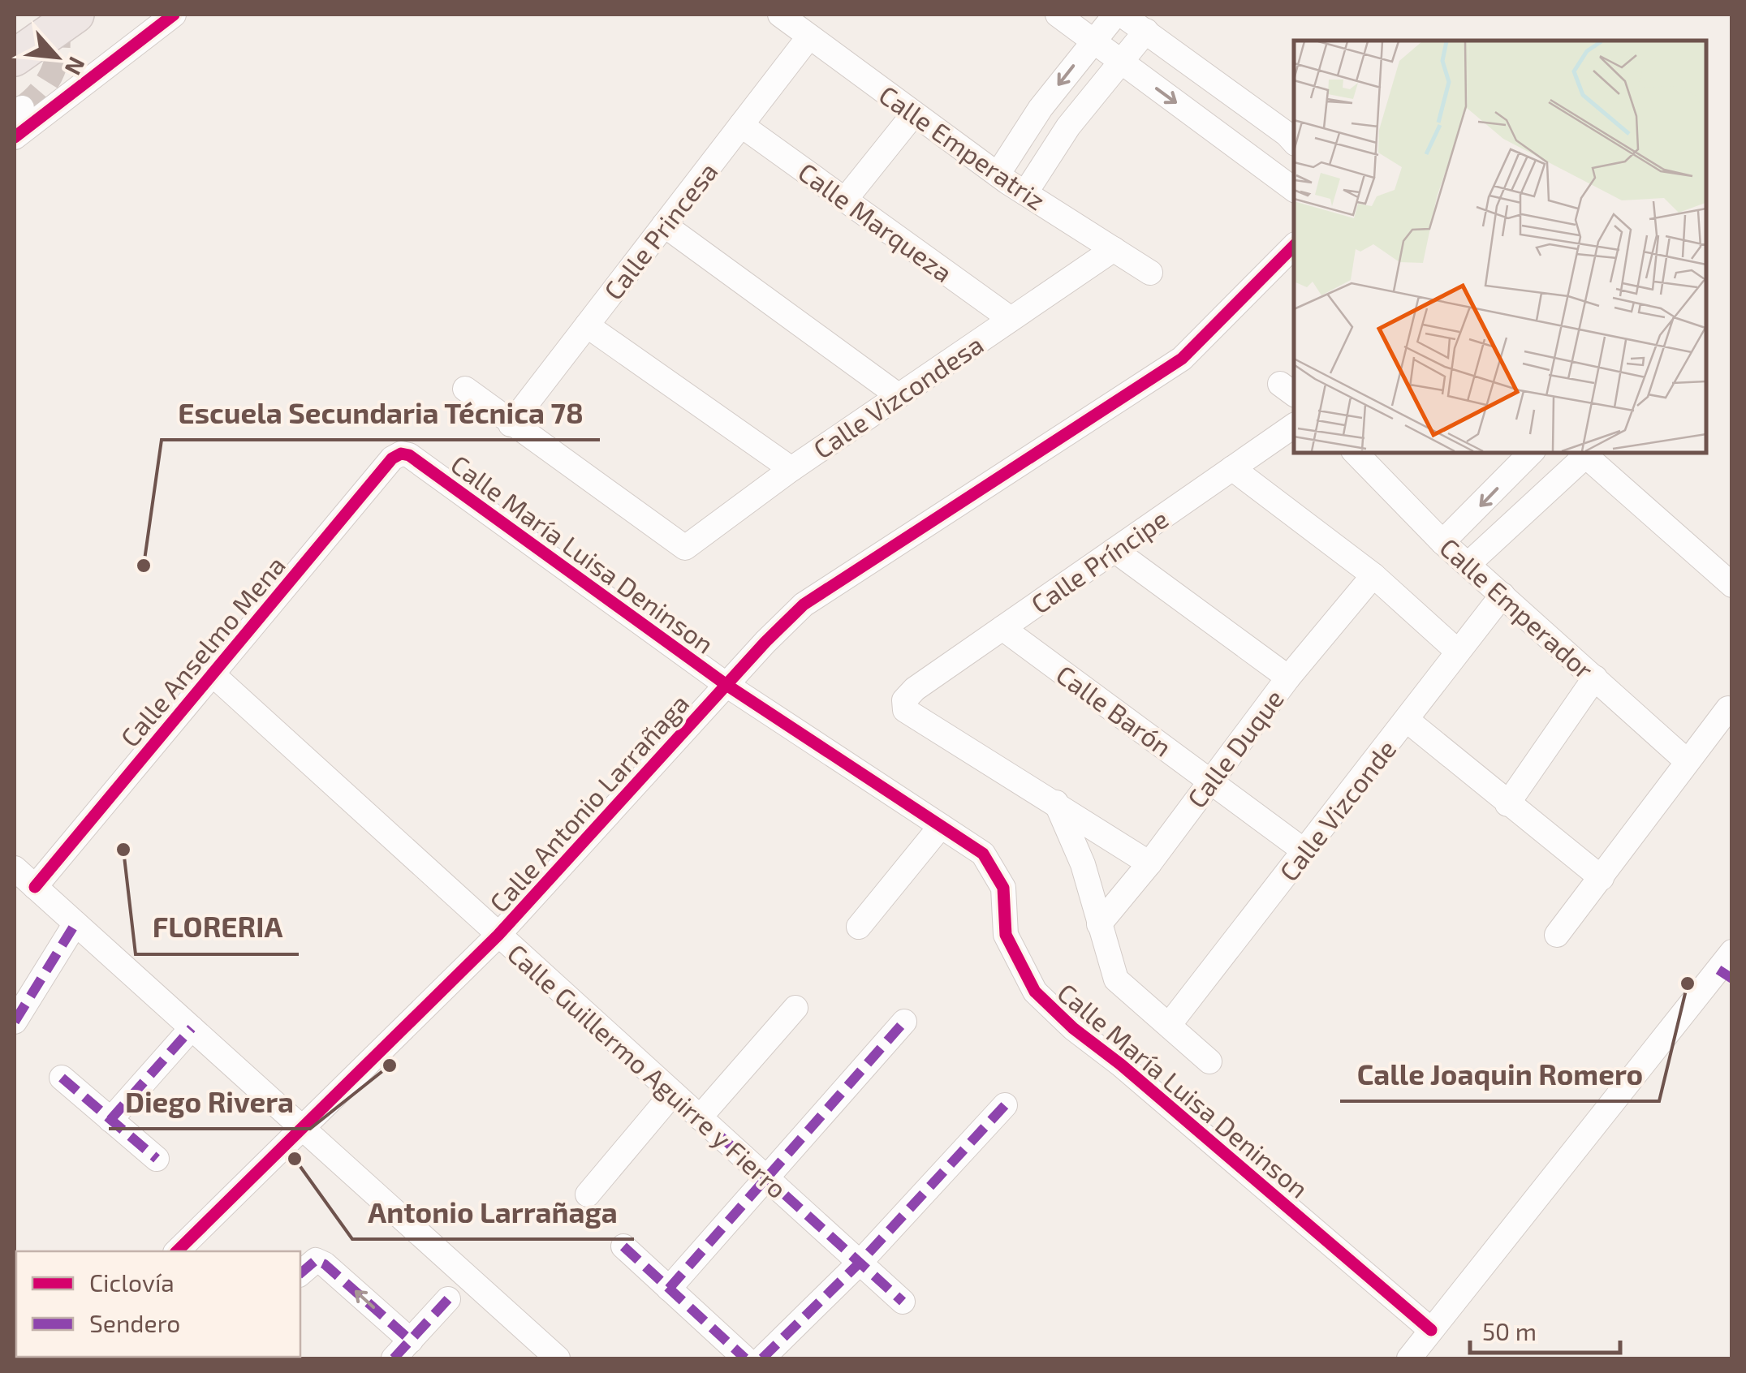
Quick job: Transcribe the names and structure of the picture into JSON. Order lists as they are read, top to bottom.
{
  "streets": {
    "street": [
      "Calle Emperatriz",
      "Calle Marqueza",
      "Calle Princesa",
      "Calle Vizcondesa",
      "Calle María Luisa Deninson",
      "Calle Príncipe",
      "Calle Emperador",
      "Calle Anselmo Mena",
      "Calle Barón",
      "Calle Duque",
      "Calle Antonio Larrañaga",
      "Calle Vizconde",
      "Calle Guillermo Aguirre y Fierro"
    ]
  },
  "crossings": [
    ["Calle Emperatriz", "Calle Princesa"],
    ["Calle Emperatriz", "Calle Vizcondesa"],
    ["Calle Marqueza", "Calle Princesa"],
    ["Calle Marqueza", "Calle Vizcondesa"],
    ["Calle Princesa", "Calle Vizcondesa"],
    ["Calle María Luisa Deninson", "Calle Anselmo Mena"],
    ["Calle María Luisa Deninson", "Calle Antonio Larrañaga"],
    ["Calle Príncipe", "Calle Barón"],
    ["Calle Emperador", "Calle Vizconde"],
    ["Calle Anselmo Mena", "Calle Guillermo Aguirre y Fierro"],
    ["Calle Barón", "Calle Duque"],
    ["Calle Barón", "Calle Vizconde"],
    ["Calle Antonio Larrañaga", "Calle Guillermo Aguirre y Fierro"]
  ],
  "places": [
    "Escuela Secundaria Técnica 78",
    "FLORERIA",
    "Calle Joaquin Romero",
    "Diego Rivera",
    "Antonio Larrañaga"
  ],
  "legend": ["Ciclovía", "Sendero"],
  "scale_bar": "50 m",
  "north": "bottom right"
}
